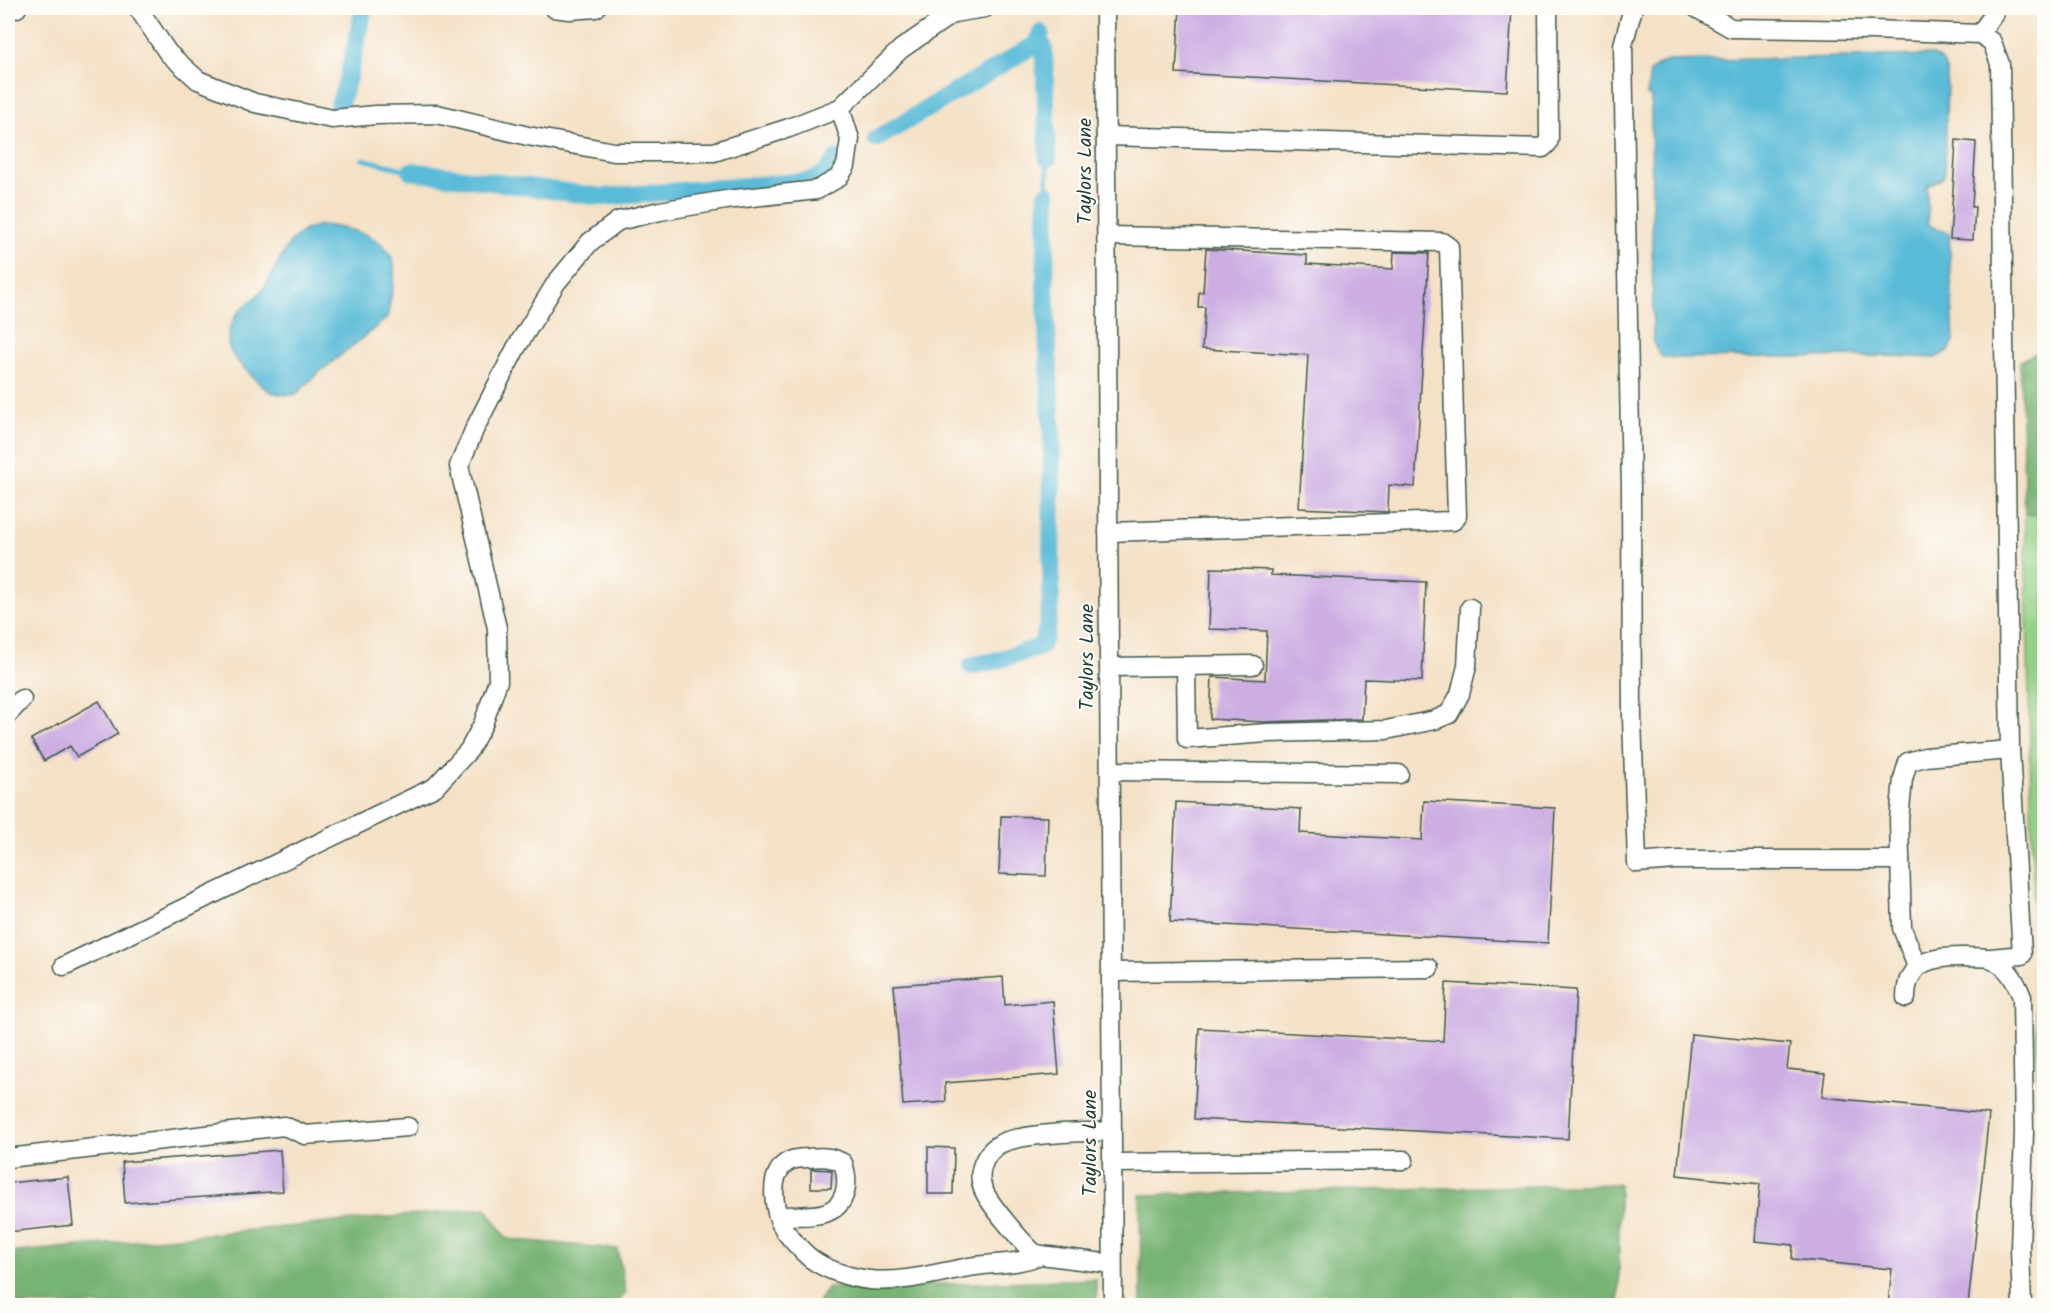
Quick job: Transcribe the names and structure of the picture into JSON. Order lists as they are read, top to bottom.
{
  "streets": {
    "street": ["Taylors Lane"]
  }
}
